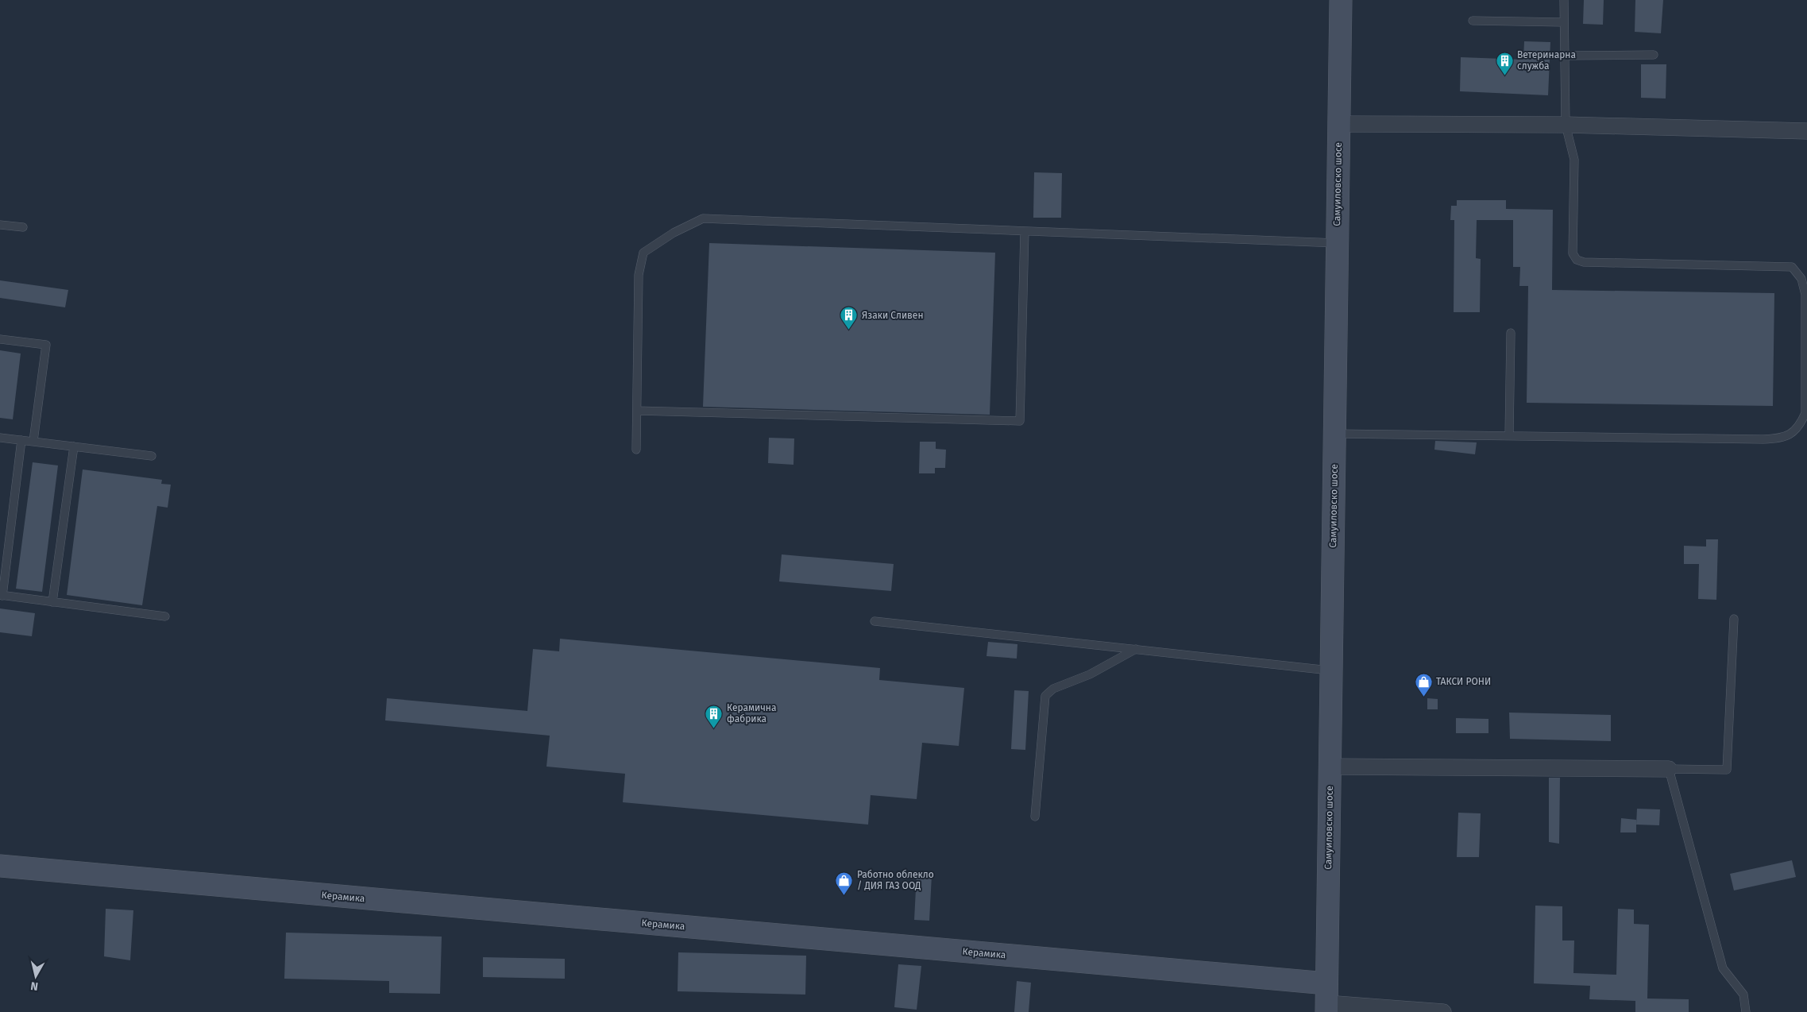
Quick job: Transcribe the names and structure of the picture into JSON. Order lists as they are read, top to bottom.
{
  "streets": {
    "street": ["Самуиловско шосе", "Керамика"]
  },
  "crossings": [
    ["Самуиловско шосе", "Керамика"]
  ],
  "places": {
    "building": ["Ветеринарна служба", "Язаки Сливен", "Керамична фабрика"],
    "shop": ["ТАКСИ РОНИ", "Работно облекло / ДИЯ ГАЗ ООД"]
  },
  "north": "bottom"
}
